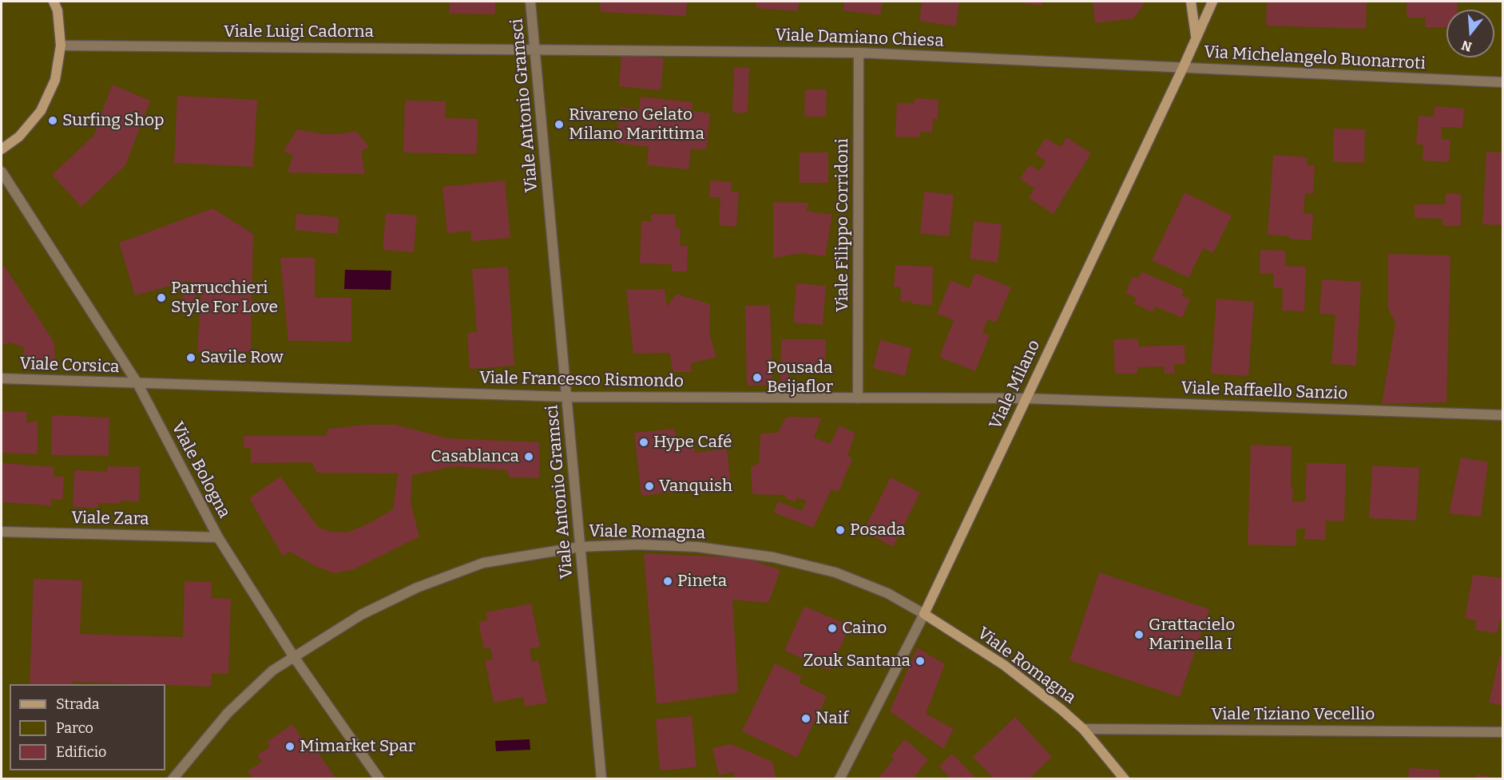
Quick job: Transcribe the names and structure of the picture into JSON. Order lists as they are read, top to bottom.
{
  "streets": {
    "street": [
      "Viale Luigi Cadorna",
      "Viale Damiano Chiesa",
      "Via Michelangelo Buonarroti",
      "Viale Antonio Gramsci",
      "Viale Filippo Corridoni",
      "Viale Corsica",
      "Viale Francesco Rismondo",
      "Viale Milano",
      "Viale Raffaello Sanzio",
      "Viale Bologna",
      "Viale Zara",
      "Viale Romagna",
      "Viale Tiziano Vecellio"
    ]
  },
  "crossings": [
    ["Viale Luigi Cadorna", "Viale Damiano Chiesa"],
    ["Viale Luigi Cadorna", "Viale Antonio Gramsci"],
    ["Viale Damiano Chiesa", "Via Michelangelo Buonarroti"],
    ["Viale Damiano Chiesa", "Viale Antonio Gramsci"],
    ["Viale Damiano Chiesa", "Viale Filippo Corridoni"],
    ["Viale Damiano Chiesa", "Viale Milano"],
    ["Via Michelangelo Buonarroti", "Viale Milano"],
    ["Viale Antonio Gramsci", "Viale Francesco Rismondo"],
    ["Viale Antonio Gramsci", "Viale Romagna"],
    ["Viale Filippo Corridoni", "Viale Francesco Rismondo"],
    ["Viale Corsica", "Viale Francesco Rismondo"],
    ["Viale Corsica", "Viale Bologna"],
    ["Viale Francesco Rismondo", "Viale Milano"],
    ["Viale Francesco Rismondo", "Viale Raffaello Sanzio"],
    ["Viale Francesco Rismondo", "Viale Bologna"],
    ["Viale Milano", "Viale Raffaello Sanzio"],
    ["Viale Milano", "Viale Romagna"],
    ["Viale Bologna", "Viale Zara"],
    ["Viale Bologna", "Viale Romagna"],
    ["Viale Romagna", "Viale Tiziano Vecellio"]
  ],
  "places": [
    "Surfing Shop",
    "Rivareno Gelato Milano Marittima",
    "Parrucchieri Style For Love",
    "Savile Row",
    "Pousada Beijaflor",
    "Hype Café",
    "Casablanca",
    "Vanquish",
    "Posada",
    "Pineta",
    "Caino",
    "Grattacielo Marinella I",
    "Zouk Santana",
    "Naif",
    "Mimarket Spar"
  ],
  "legend": ["Strada", "Parco", "Edificio"],
  "north": "bottom"
}
